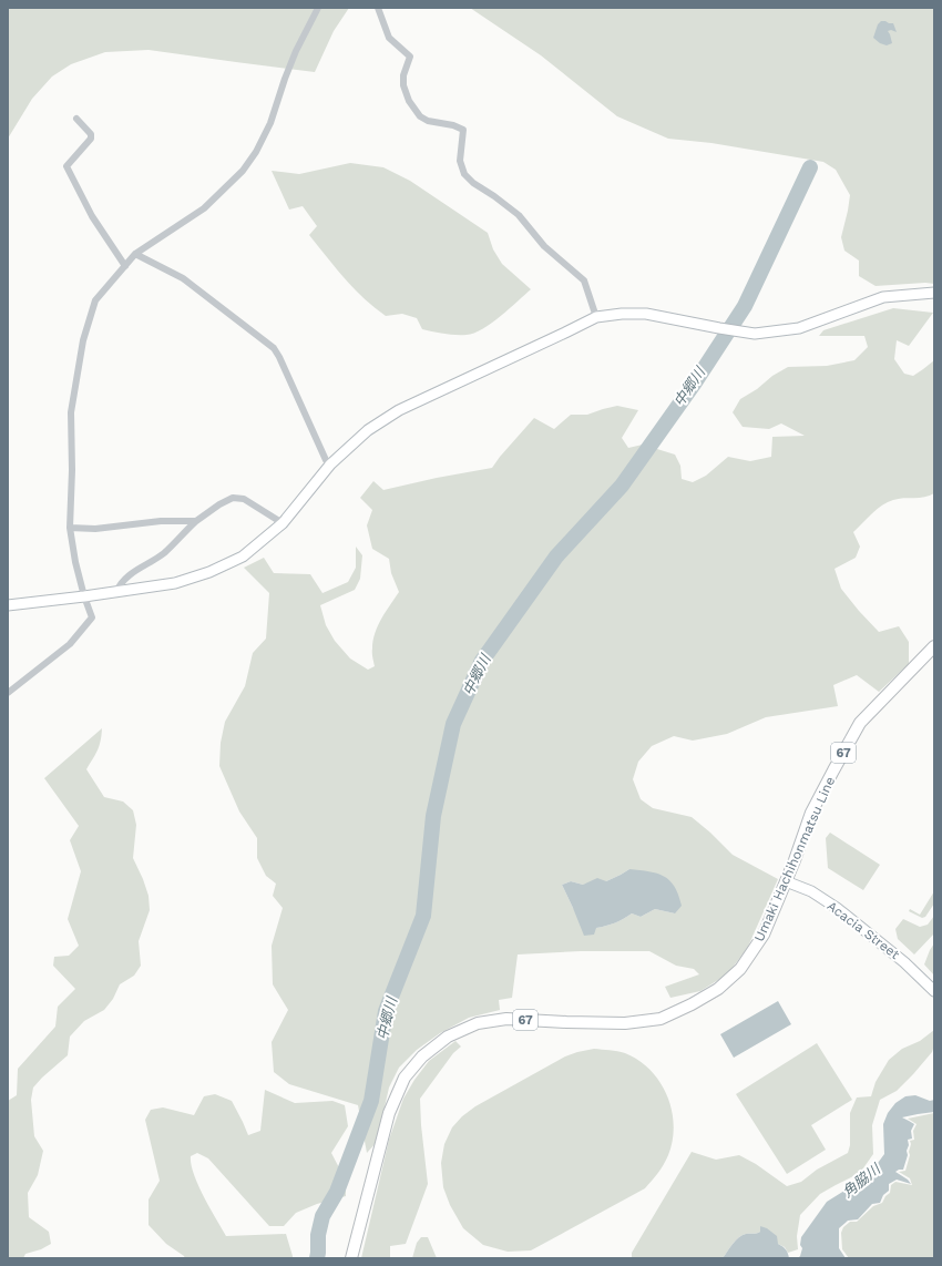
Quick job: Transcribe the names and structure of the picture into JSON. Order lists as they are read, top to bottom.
{
  "streets": {
    "main road": ["67", "Umaki Hachihonmatsu Line"],
    "street": ["Acacia Street"]
  },
  "crossings": [
    ["Umaki Hachihonmatsu Line", "Acacia Street"]
  ],
  "water": ["中郷川", "角脇川"]
}
